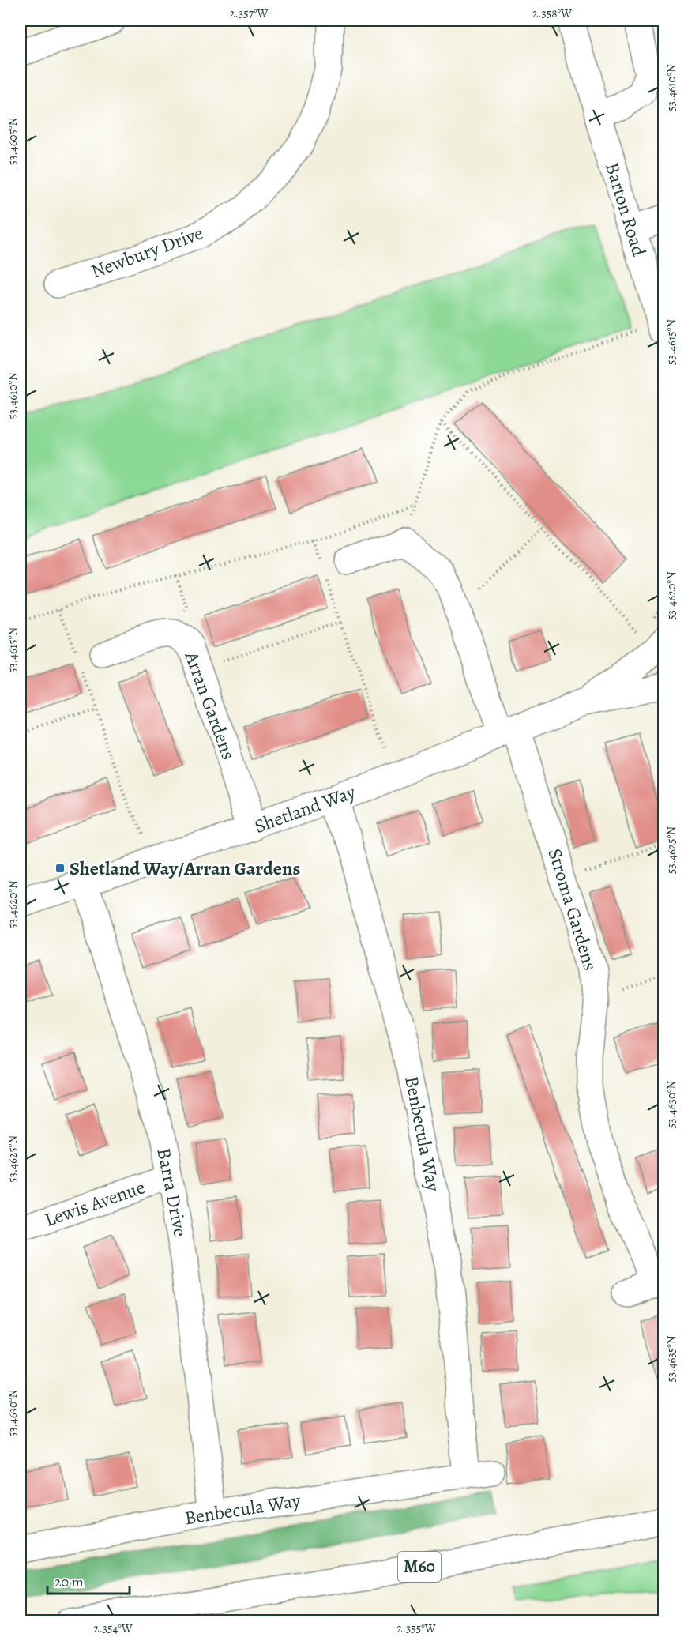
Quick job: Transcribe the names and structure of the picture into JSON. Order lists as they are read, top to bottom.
{
  "streets": {
    "main road": [
      "Barton Road",
      "Newbury Drive",
      "Arran Gardens",
      "Shetland Way",
      "Stroma Gardens",
      "Benbecula Way",
      "Barra Drive",
      "Lewis Avenue",
      "M60"
    ]
  },
  "crossings": [
    ["Arran Gardens", "Shetland Way"],
    ["Shetland Way", "Stroma Gardens"],
    ["Shetland Way", "Benbecula Way"],
    ["Shetland Way", "Barra Drive"],
    ["Benbecula Way", "Barra Drive"],
    ["Barra Drive", "Lewis Avenue"]
  ],
  "places": {
    "transit": ["Shetland Way/Arran Gardens"]
  },
  "scale_bar": "20 m",
  "coordinates": [
    "2.357°W",
    "2.358°W",
    "53.4610°N",
    "53.4605°N",
    "53.4615°N",
    "53.4620°N",
    "53.4625°N",
    "53.4630°N",
    "53.4635°N",
    "2.354°W",
    "2.355°W"
  ]
}
